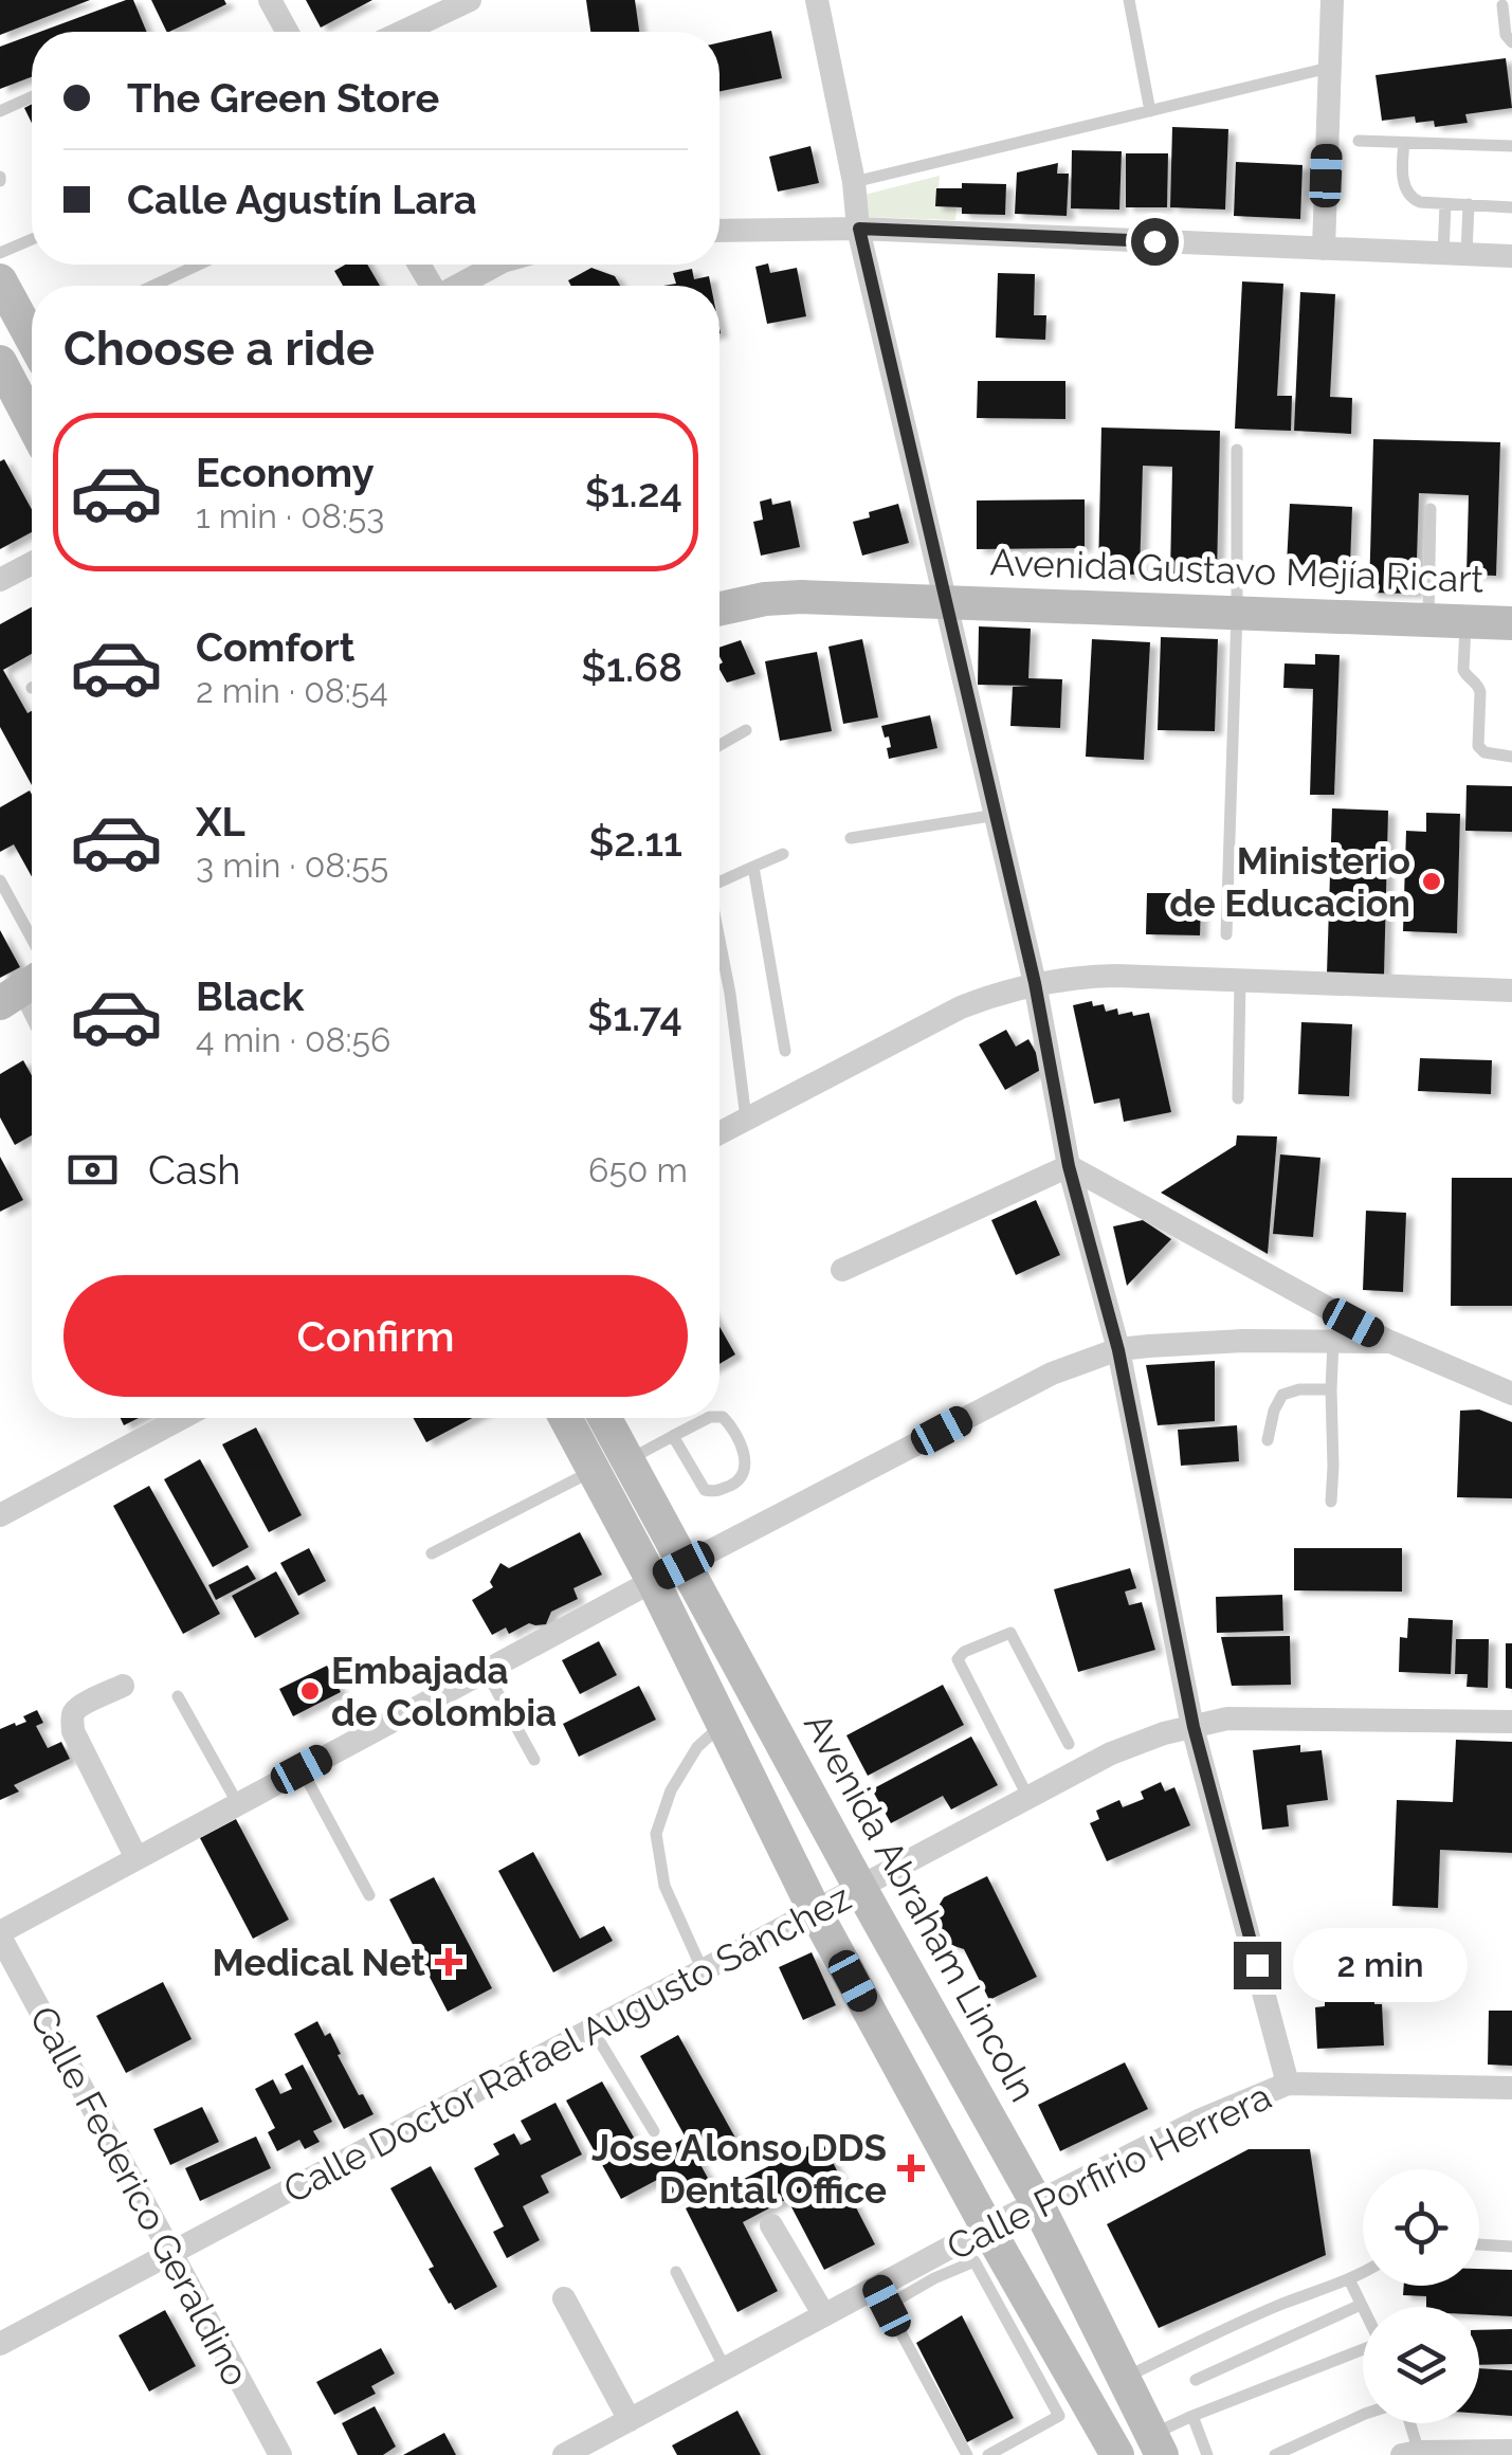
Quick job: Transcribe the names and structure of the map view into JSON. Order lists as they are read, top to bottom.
{
  "streets": {
    "main road": ["Avenida Gustavo Mejía Ricart", "Avenida Abraham Lincoln"],
    "street": ["Calle Doctor Rafael Augusto Sánchez", "Calle Porfirio Herrera", "Calle Federico Geraldino"]
  },
  "crossings": [
    ["Avenida Abraham Lincoln", "Calle Doctor Rafael Augusto Sánchez"],
    ["Avenida Abraham Lincoln", "Calle Porfirio Herrera"],
    ["Calle Doctor Rafael Augusto Sánchez", "Calle Federico Geraldino"]
  ],
  "places": {
    "other": ["Ministerio de Educacion", "Embajada de Colombia"],
    "health": ["Medical Net", "Jose Alonso DDS Dental Office"]
  },
  "page": {
    "banner": ["The Green Store", "Calle Agustín Lara"],
    "heading": "Choose a ride",
    "list": [
      {
        "name": "Economy",
        "note": "1 min · 08:53",
        "value": "$1.24"
      },
      {
        "name": "Comfort",
        "note": "2 min · 08:54",
        "value": "$1.68"
      },
      {
        "name": "XL",
        "note": "3 min · 08:55",
        "value": "$2.11"
      },
      {
        "name": "Black",
        "note": "4 min · 08:56",
        "value": "$1.74"
      }
    ],
    "pay": ["Cash", "650 m"],
    "buttons": "Confirm",
    "bubble": "2 min"
  }
}
